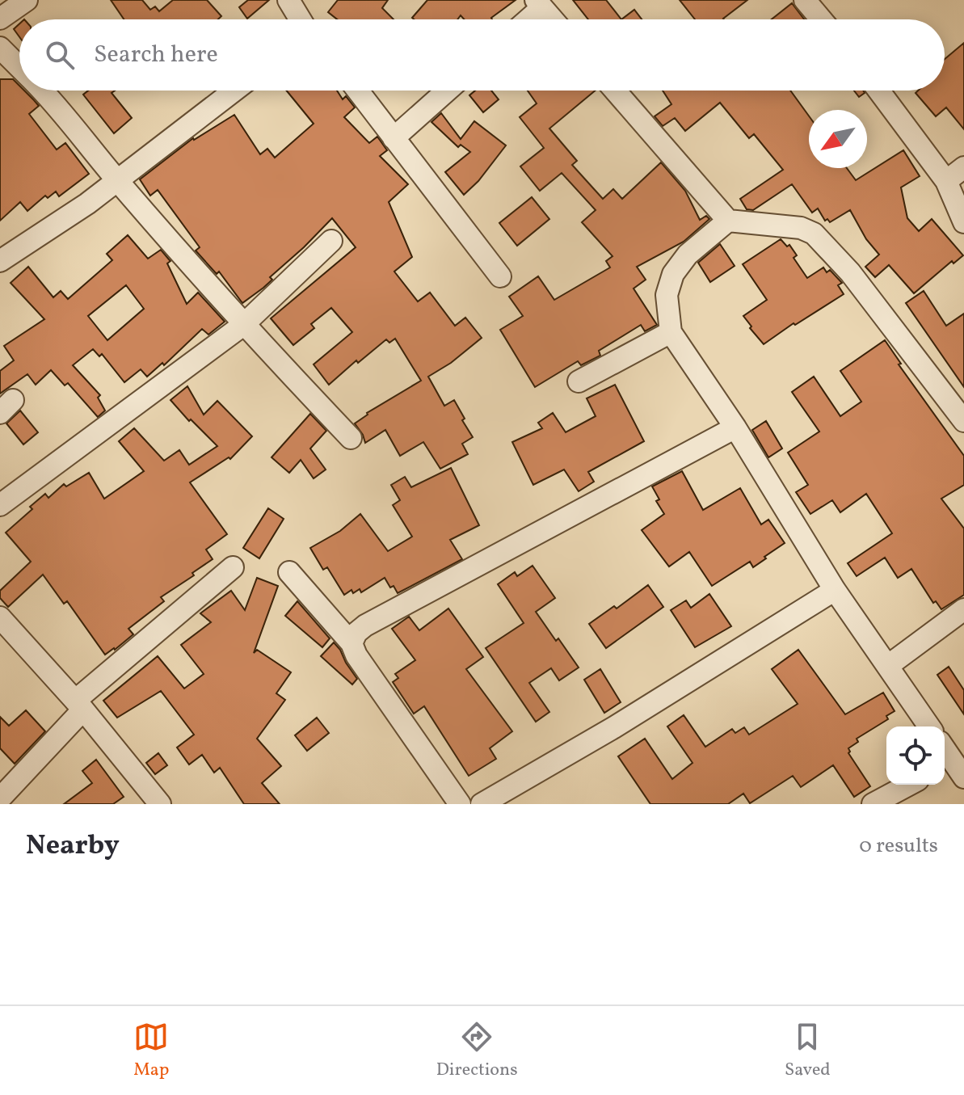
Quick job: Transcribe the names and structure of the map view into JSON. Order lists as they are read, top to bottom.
{
  "north": "bottom left",
  "page": {
    "search": "Search here",
    "heading": ["Nearby", "0 results"],
    "nav": ["Map", "Directions", "Saved"]
  }
}
